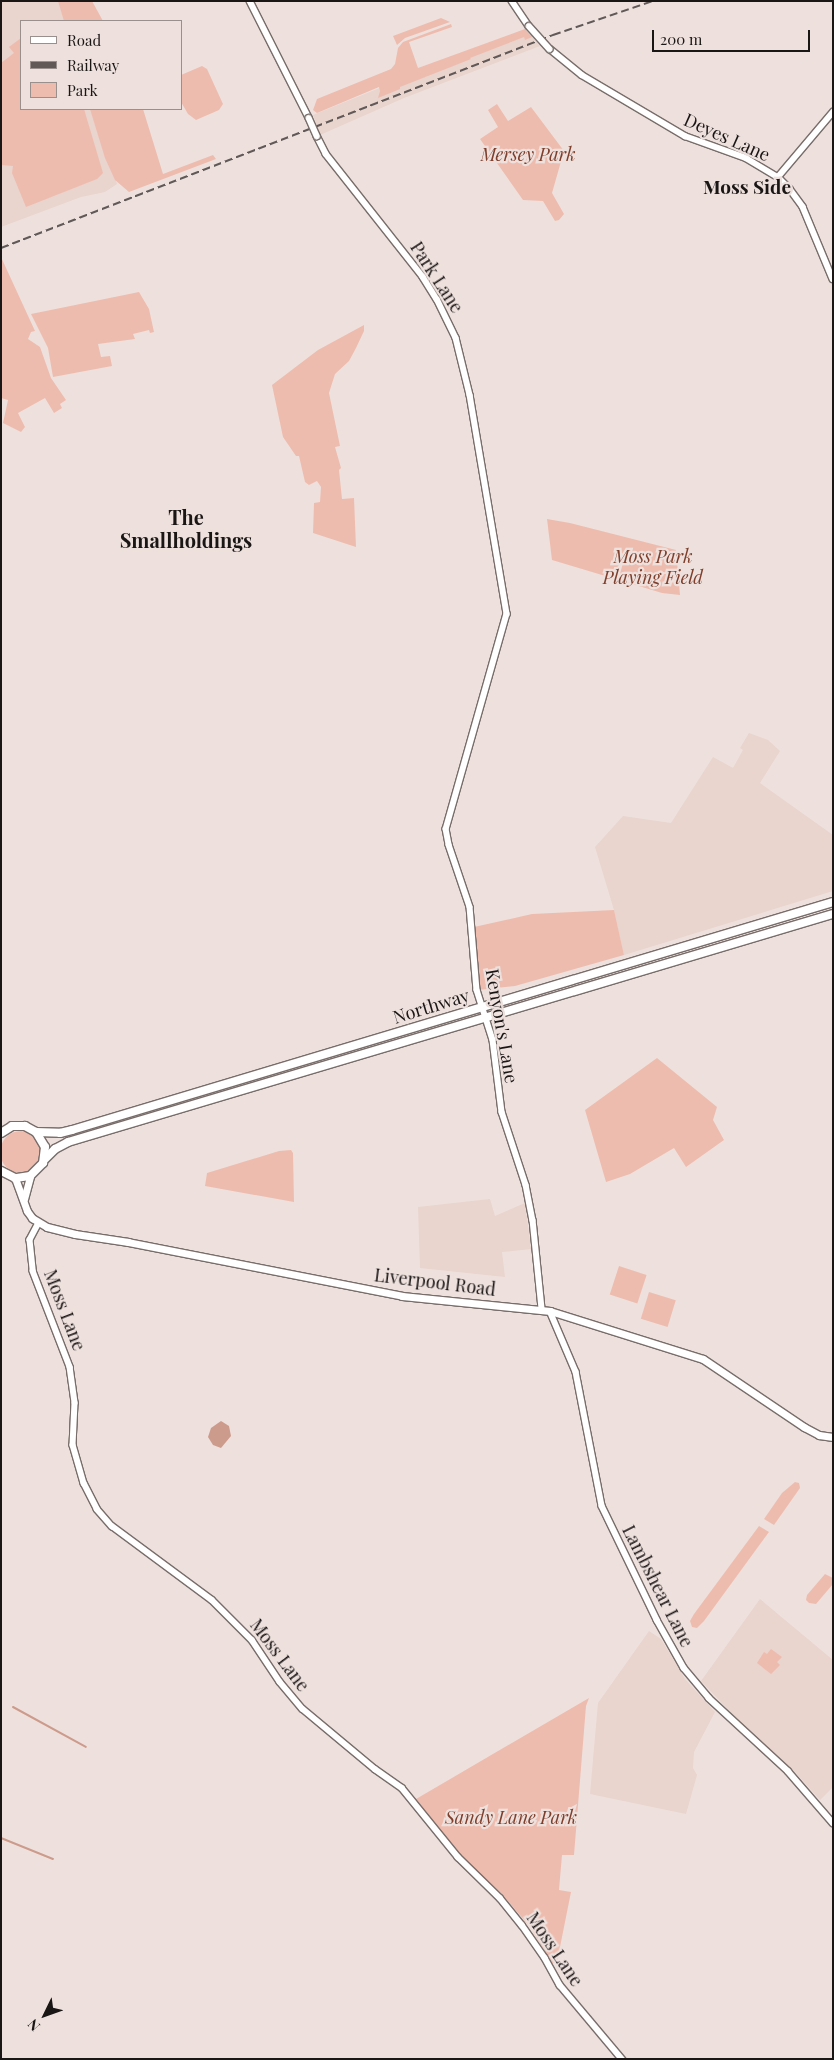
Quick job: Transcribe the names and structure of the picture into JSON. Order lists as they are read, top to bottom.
{
  "streets": {
    "highway": ["Northway"],
    "main road": ["Liverpool Road"],
    "street": [
      "Deyes Lane",
      "Park Lane",
      "Kenyon's Lane",
      "Moss Lane",
      "Lambshear Lane"
    ]
  },
  "crossings": [
    ["Park Lane", "Kenyon's Lane"],
    ["Northway", "Kenyon's Lane"],
    ["Kenyon's Lane", "Liverpool Road"],
    ["Liverpool Road", "Moss Lane"],
    ["Liverpool Road", "Lambshear Lane"]
  ],
  "districts": ["Moss Side", "The Smallholdings"],
  "parks": ["Mersey Park", "Moss Park Playing Field", "Sandy Lane Park"],
  "legend": ["Road", "Railway", "Park"],
  "scale_bar": "200 m",
  "north": "bottom left"
}
